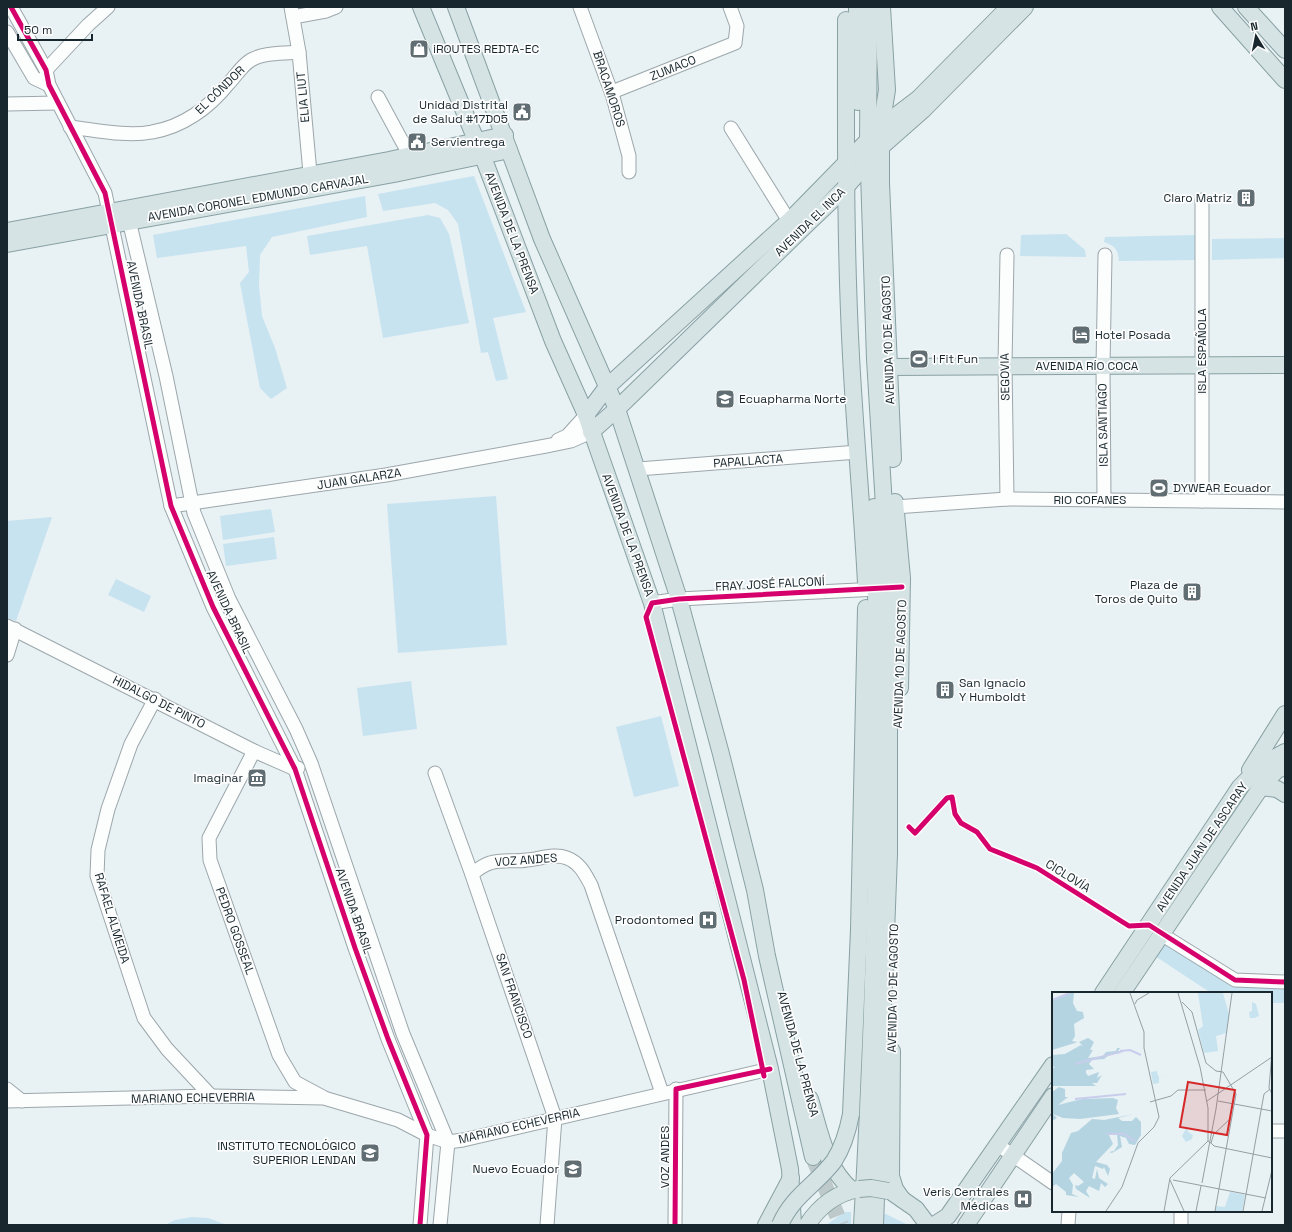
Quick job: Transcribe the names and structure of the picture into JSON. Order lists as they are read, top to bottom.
{
  "streets": {
    "main road": [
      "AVENIDA CORONEL EDMUNDO CARVAJAL",
      "AVENIDA EL INCA",
      "AVENIDA DE LA PRENSA",
      "AVENIDA 10 DE AGOSTO",
      "AVENIDA RÍO COCA",
      "AVENIDA JUAN DE ASCARAY"
    ],
    "street": [
      "ZUMACO",
      "BRACAMOROS",
      "EL CÓNDOR",
      "ELIA LIUT",
      "AVENIDA BRASIL",
      "ISLA ESPAÑOLA",
      "SEGOVIA",
      "ISLA SANTIAGO",
      "PAPALLACTA",
      "JUAN GALARZA",
      "RIO COFANES",
      "FRAY JOSÉ FALCONÍ",
      "HIDALGO DE PINTO",
      "VOZ ANDES",
      "RAFAEL ALMEIDA",
      "PEDRO GOSSEAL",
      "SAN FRANCISCO",
      "MARIANO ECHEVERRIA"
    ],
    "cycle path": ["CICLOVÍA"]
  },
  "crossings": [
    ["ZUMACO", "BRACAMOROS"],
    ["EL CÓNDOR", "ELIA LIUT"],
    ["EL CÓNDOR", "AVENIDA BRASIL"],
    ["ELIA LIUT", "AVENIDA CORONEL EDMUNDO CARVAJAL"],
    ["AVENIDA CORONEL EDMUNDO CARVAJAL", "AVENIDA DE LA PRENSA"],
    ["AVENIDA CORONEL EDMUNDO CARVAJAL", "AVENIDA BRASIL"],
    ["AVENIDA EL INCA", "AVENIDA DE LA PRENSA"],
    ["AVENIDA EL INCA", "AVENIDA 10 DE AGOSTO"],
    ["AVENIDA EL INCA", "JUAN GALARZA"],
    ["AVENIDA DE LA PRENSA", "AVENIDA 10 DE AGOSTO"],
    ["AVENIDA DE LA PRENSA", "PAPALLACTA"],
    ["AVENIDA DE LA PRENSA", "JUAN GALARZA"],
    ["AVENIDA DE LA PRENSA", "FRAY JOSÉ FALCONÍ"],
    ["AVENIDA DE LA PRENSA", "MARIANO ECHEVERRIA"],
    ["AVENIDA BRASIL", "JUAN GALARZA"],
    ["AVENIDA BRASIL", "HIDALGO DE PINTO"],
    ["AVENIDA BRASIL", "MARIANO ECHEVERRIA"],
    ["AVENIDA 10 DE AGOSTO", "AVENIDA RÍO COCA"],
    ["AVENIDA 10 DE AGOSTO", "PAPALLACTA"],
    ["AVENIDA 10 DE AGOSTO", "RIO COFANES"],
    ["AVENIDA 10 DE AGOSTO", "FRAY JOSÉ FALCONÍ"],
    ["ISLA ESPAÑOLA", "AVENIDA RÍO COCA"],
    ["ISLA ESPAÑOLA", "RIO COFANES"],
    ["AVENIDA RÍO COCA", "SEGOVIA"],
    ["AVENIDA RÍO COCA", "ISLA SANTIAGO"],
    ["SEGOVIA", "RIO COFANES"],
    ["ISLA SANTIAGO", "RIO COFANES"],
    ["HIDALGO DE PINTO", "RAFAEL ALMEIDA"],
    ["HIDALGO DE PINTO", "PEDRO GOSSEAL"],
    ["VOZ ANDES", "SAN FRANCISCO"],
    ["VOZ ANDES", "MARIANO ECHEVERRIA"],
    ["RAFAEL ALMEIDA", "MARIANO ECHEVERRIA"],
    ["PEDRO GOSSEAL", "MARIANO ECHEVERRIA"],
    ["SAN FRANCISCO", "MARIANO ECHEVERRIA"]
  ],
  "places": {
    "shop": ["iROUTES REDTA-EC"],
    "public building": ["Unidad Distrital de Salud #17D05", "Servientrega"],
    "building": ["Claro Matriz", "Plaza de Toros de Quito", "San Ignacio Y Humboldt"],
    "hotel": ["Hotel Posada"],
    "sports": ["I Fit Fun", "DYWEAR Ecuador"],
    "school or university": ["Ecuapharma Norte", "INSTITUTO TECNOLÓGICO SUPERIOR LENDAN", "Nuevo Ecuador"],
    "museum": ["Imaginar"],
    "hospital": ["Prodontomed", "Veris Centrales Médicas"]
  },
  "scale_bar": "50 m",
  "north": "top"
}
